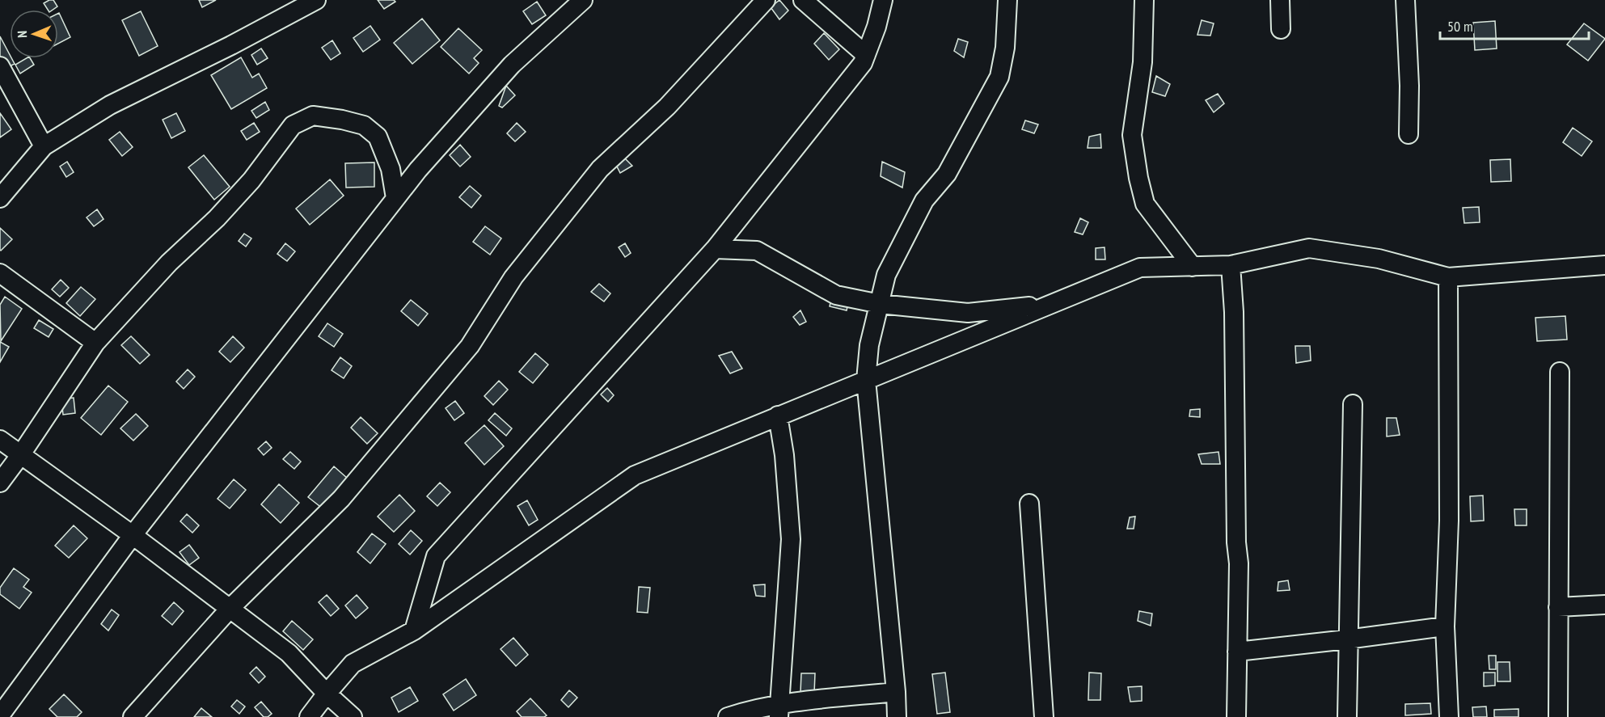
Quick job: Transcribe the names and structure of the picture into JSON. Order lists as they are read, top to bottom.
{
  "scale_bar": "50 m",
  "north": "left"
}
